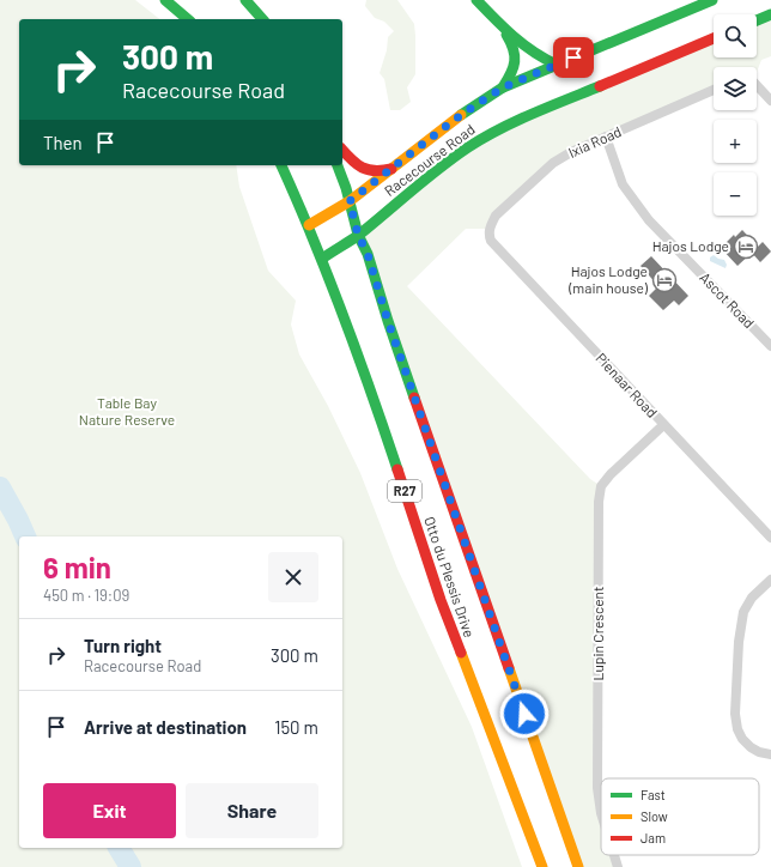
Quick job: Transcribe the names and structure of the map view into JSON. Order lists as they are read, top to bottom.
{
  "streets": {
    "main road": ["Racecourse Road", "R27", "Otto du Plessis Drive"],
    "street": [
      "Ixia Road",
      "Ascot Road",
      "Pienaar Road",
      "Lupin Crescent"
    ]
  },
  "crossings": [
    ["Ixia Road", "Ascot Road"],
    ["Ixia Road", "Pienaar Road"],
    ["Racecourse Road", "Otto du Plessis Drive"],
    ["Pienaar Road", "Lupin Crescent"]
  ],
  "parks": ["Table Bay Nature Reserve"],
  "places": {
    "hotel": ["Hajos Lodge", "Hajos Lodge (main house)"]
  },
  "legend": ["Fast", "Slow", "Jam"],
  "page": {
    "map_buttons": ["+", "−"],
    "turn": ["300 m", "Racecourse Road"],
    "then": "Then",
    "heading": ["6 min", "450 m · 19:09"],
    "list": [
      {
        "name": "Turn right",
        "note": "Racecourse Road",
        "value": "300 m"
      },
      {
        "name": "Arrive at destination",
        "value": "150 m"
      }
    ],
    "buttons": ["Exit", "Share"]
  }
}
